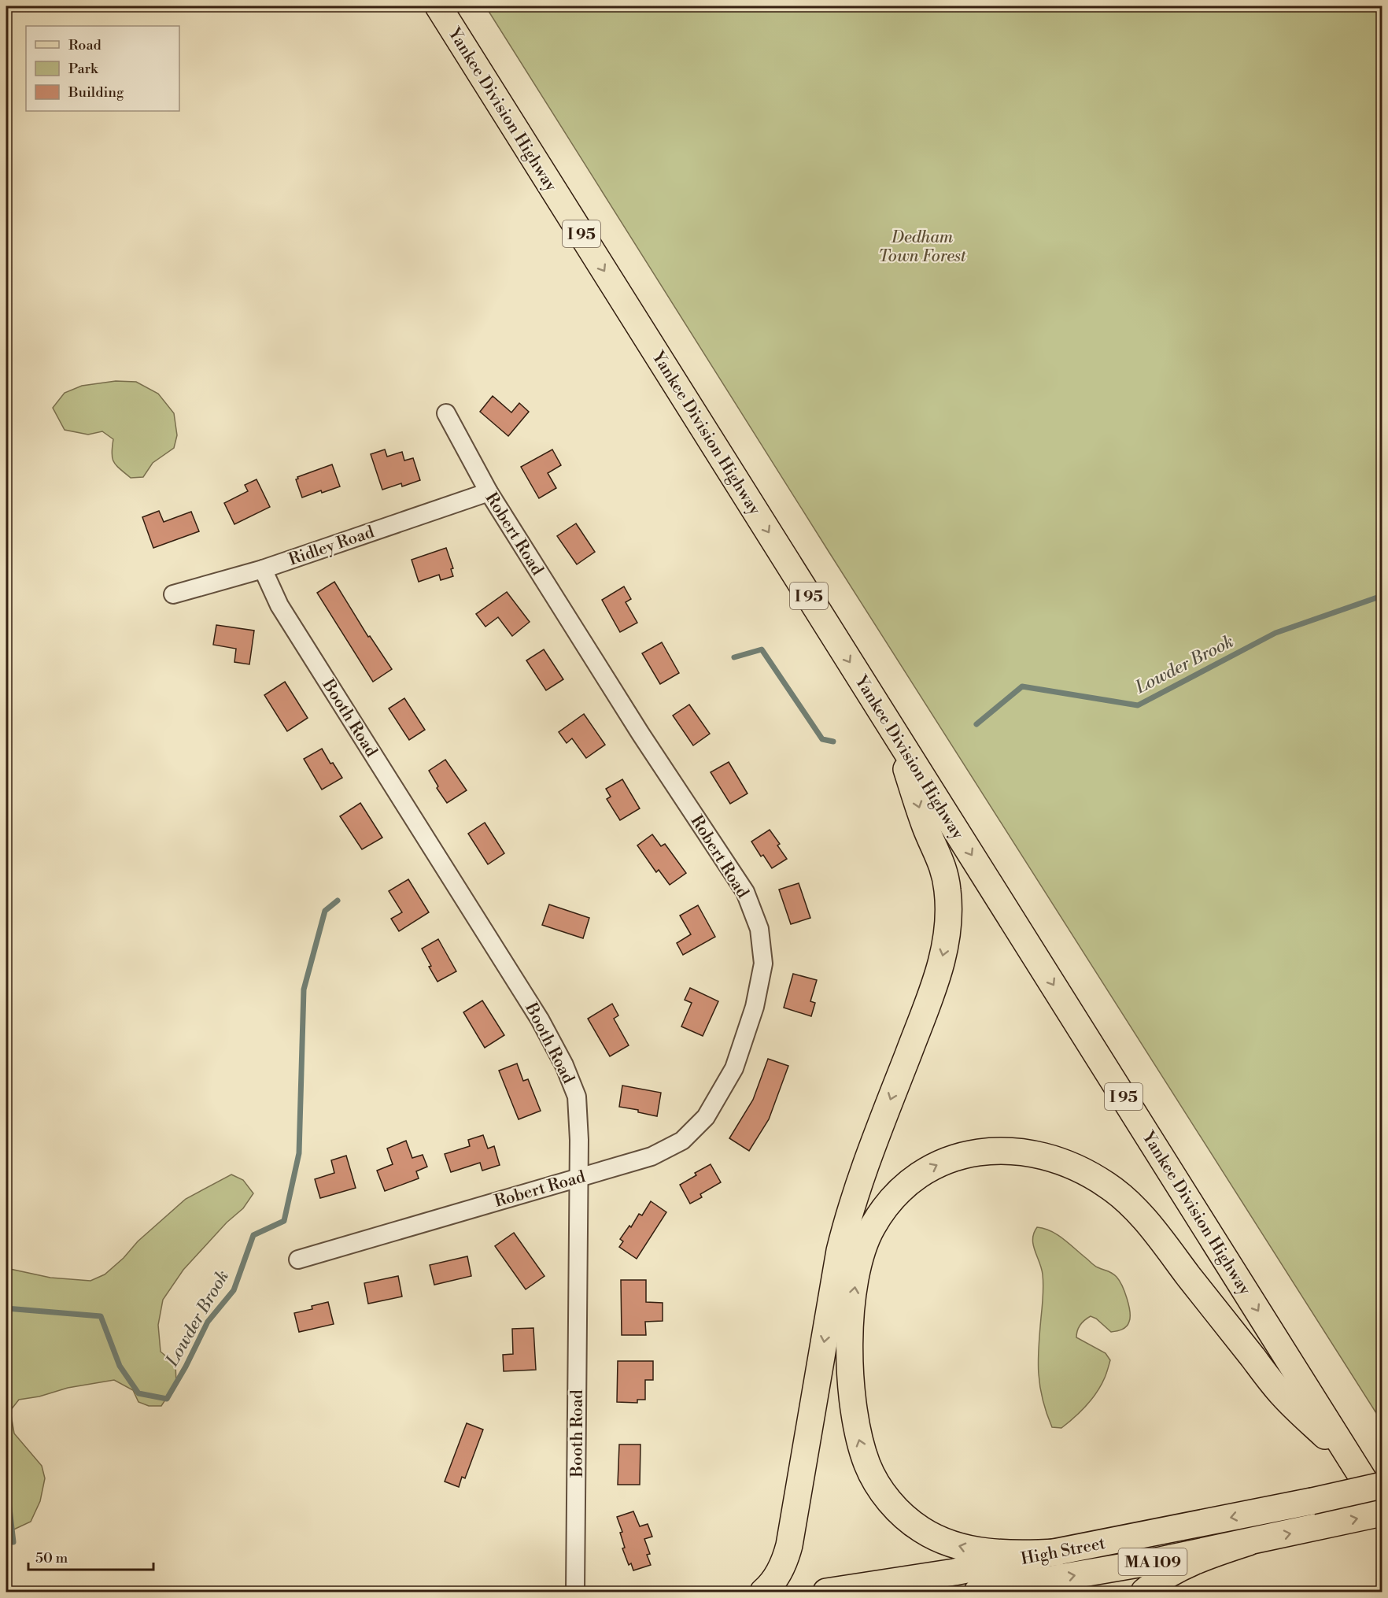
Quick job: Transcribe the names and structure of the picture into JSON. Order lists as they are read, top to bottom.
{
  "streets": {
    "main road": [
      "Yankee Division Highway",
      "I 95",
      "High Street",
      "MA 109"
    ],
    "street": ["Robert Road", "Ridley Road", "Booth Road"]
  },
  "crossings": [
    ["Robert Road", "Ridley Road"],
    ["Robert Road", "Booth Road"],
    ["Ridley Road", "Booth Road"]
  ],
  "one_way": ["Yankee Division Highway"],
  "water": ["Lowder Brook"],
  "parks": ["Dedham Town Forest"],
  "legend": ["Road", "Park", "Building"],
  "scale_bar": "50 m"
}
